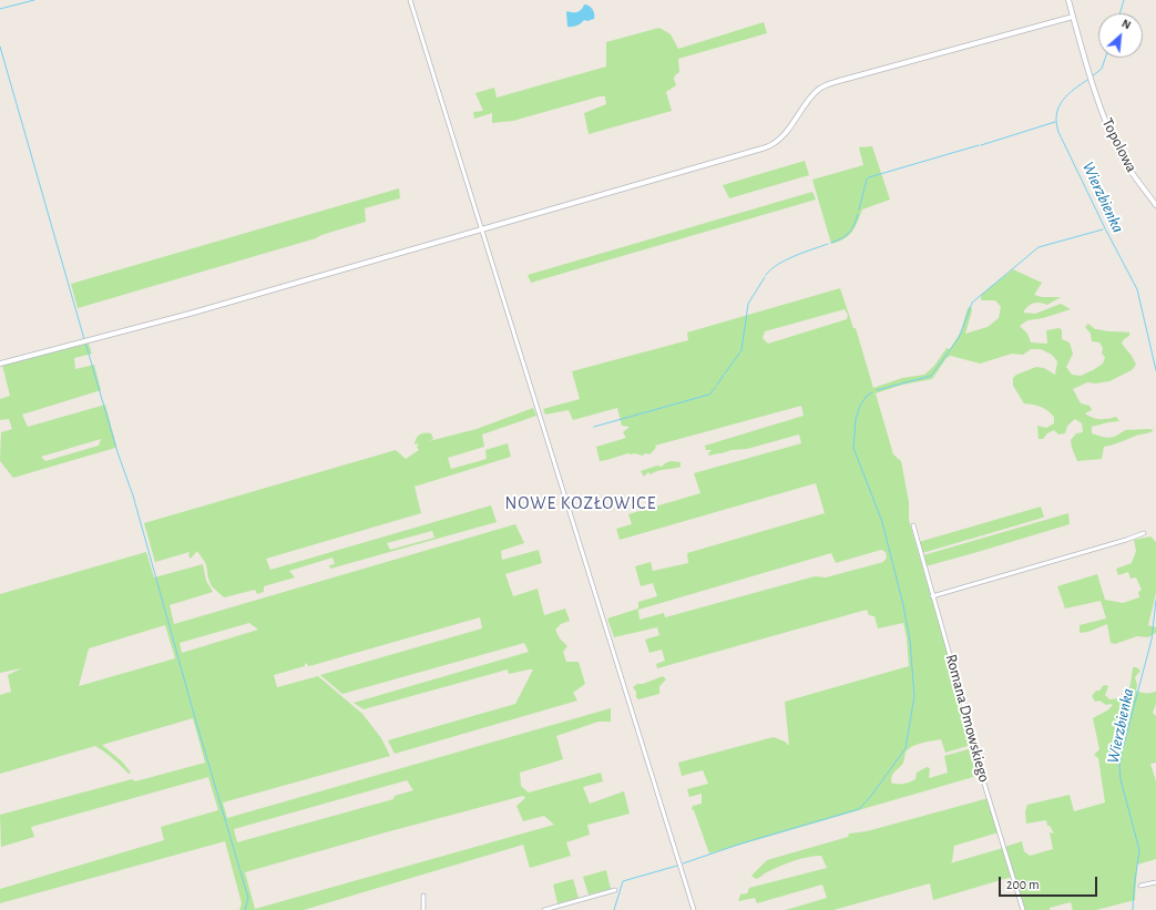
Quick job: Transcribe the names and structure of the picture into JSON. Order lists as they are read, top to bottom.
{
  "streets": {
    "street": ["Topolowa", "Romana Dmowskiego"]
  },
  "districts": ["NOWE KOZŁOWICE"],
  "water": ["Wierzbienka"],
  "scale_bar": "200 m",
  "north": "top right"
}
